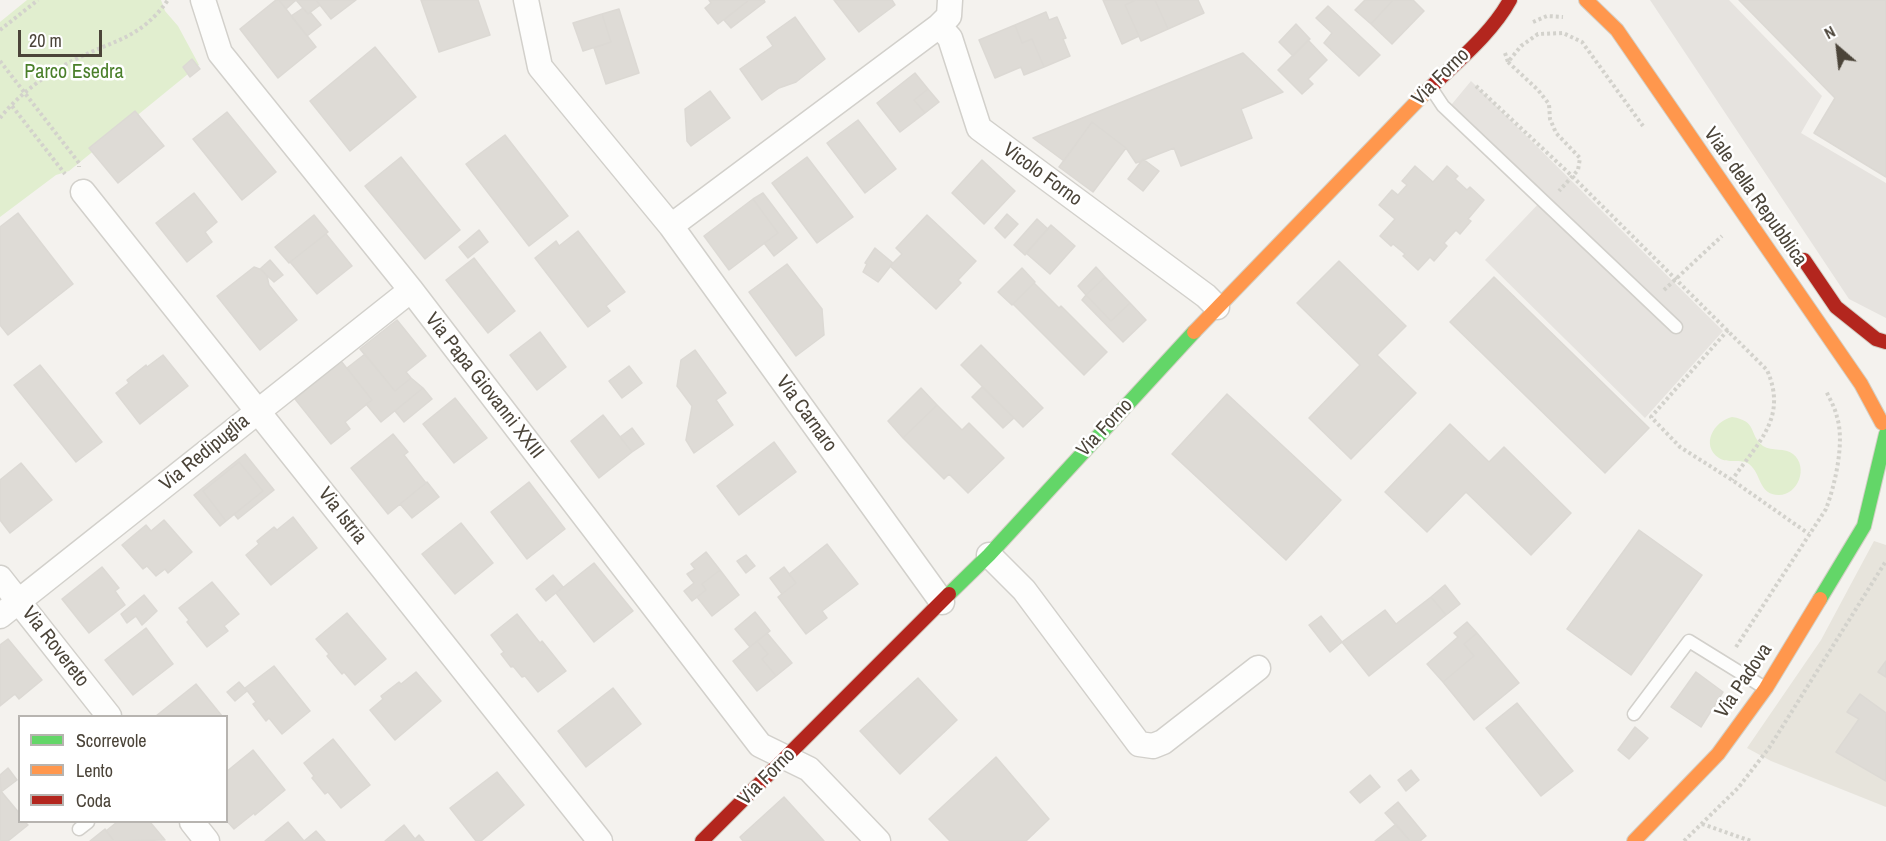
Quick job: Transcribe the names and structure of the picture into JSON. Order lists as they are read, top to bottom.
{
  "streets": {
    "main road": ["Via Forno", "Viale della Repubblica", "Via Padova"],
    "street": [
      "Vicolo Forno",
      "Via Papa Giovanni XXIII",
      "Via Carnaro",
      "Via Redipuglia",
      "Via Istria",
      "Via Rovereto"
    ]
  },
  "crossings": [
    ["Via Forno", "Vicolo Forno"],
    ["Via Forno", "Via Papa Giovanni XXIII"],
    ["Via Forno", "Via Carnaro"],
    ["Viale della Repubblica", "Via Padova"],
    ["Via Papa Giovanni XXIII", "Via Redipuglia"],
    ["Via Redipuglia", "Via Istria"],
    ["Via Redipuglia", "Via Rovereto"]
  ],
  "parks": ["Parco Esedra"],
  "legend": ["Scorrevole", "Lento", "Coda"],
  "scale_bar": "20 m",
  "north": "top left"
}
